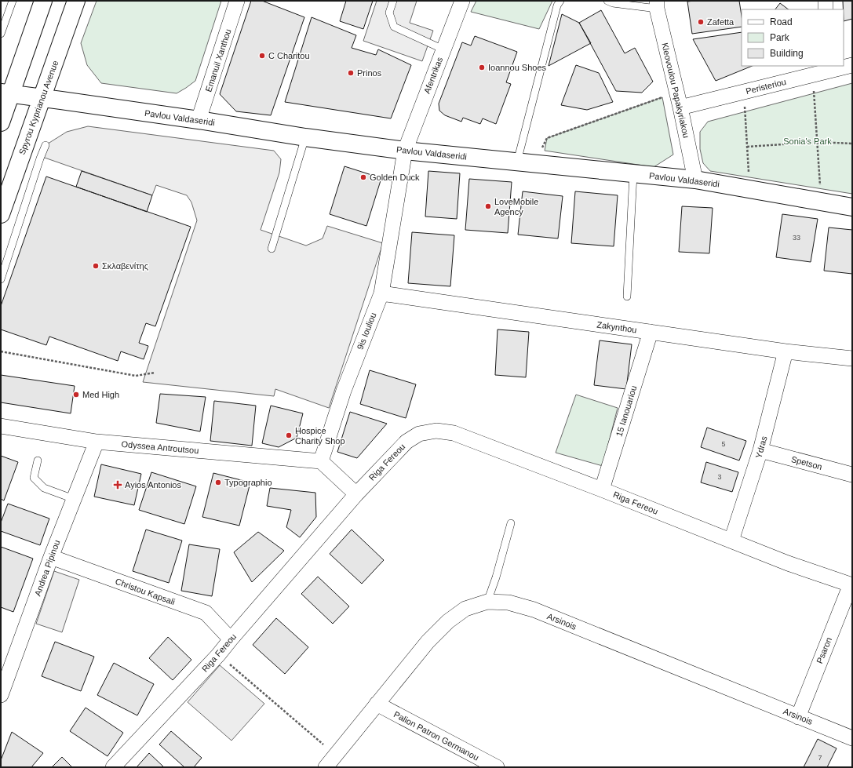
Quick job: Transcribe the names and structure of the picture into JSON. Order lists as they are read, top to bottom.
{
  "streets": {
    "street": [
      "Emanuil Xanthou",
      "Afentrikas",
      "Peristeriou",
      "Kleovoulou Papakyriakou",
      "Spyrou Kyprianou Avenue",
      "Pavlou Valdaseridi",
      "Zakynthou",
      "9is Iouliou",
      "15 Ianouariou",
      "Odyssea Antroutsou",
      "Ydras",
      "Riga Fereou",
      "Spetson",
      "Andrea Pipinou",
      "Christou Kapsali",
      "Arsinois",
      "Psaron",
      "Palion Patron Germanou"
    ]
  },
  "crossings": [
    ["Emanuil Xanthou", "Pavlou Valdaseridi"],
    ["Afentrikas", "Pavlou Valdaseridi"],
    ["Afentrikas", "9is Iouliou"],
    ["Peristeriou", "Kleovoulou Papakyriakou"],
    ["Kleovoulou Papakyriakou", "Pavlou Valdaseridi"],
    ["Spyrou Kyprianou Avenue", "Pavlou Valdaseridi"],
    ["Pavlou Valdaseridi", "9is Iouliou"],
    ["Zakynthou", "9is Iouliou"],
    ["Zakynthou", "15 Ianouariou"],
    ["Zakynthou", "Ydras"],
    ["9is Iouliou", "Odyssea Antroutsou"],
    ["15 Ianouariou", "Riga Fereou"],
    ["Odyssea Antroutsou", "Andrea Pipinou"],
    ["Ydras", "Riga Fereou"],
    ["Ydras", "Spetson"],
    ["Riga Fereou", "Christou Kapsali"],
    ["Riga Fereou", "Psaron"],
    ["Andrea Pipinou", "Christou Kapsali"],
    ["Arsinois", "Psaron"],
    ["Arsinois", "Palion Patron Germanou"]
  ],
  "parks": ["Sonia's Park"],
  "places": {
    "other": [
      "Zafetta",
      "C Charitou",
      "Ioannou Shoes",
      "Prinos",
      "Golden Duck",
      "LoveMobile Agency",
      "Σκλαβενίτης",
      "Med High",
      "Hospice Charity Shop",
      "Typographio"
    ],
    "health": ["Ayios Antonios"]
  },
  "house_numbers": [
    "33",
    "5",
    "3",
    "7"
  ],
  "legend": ["Road", "Park", "Building"]
}
